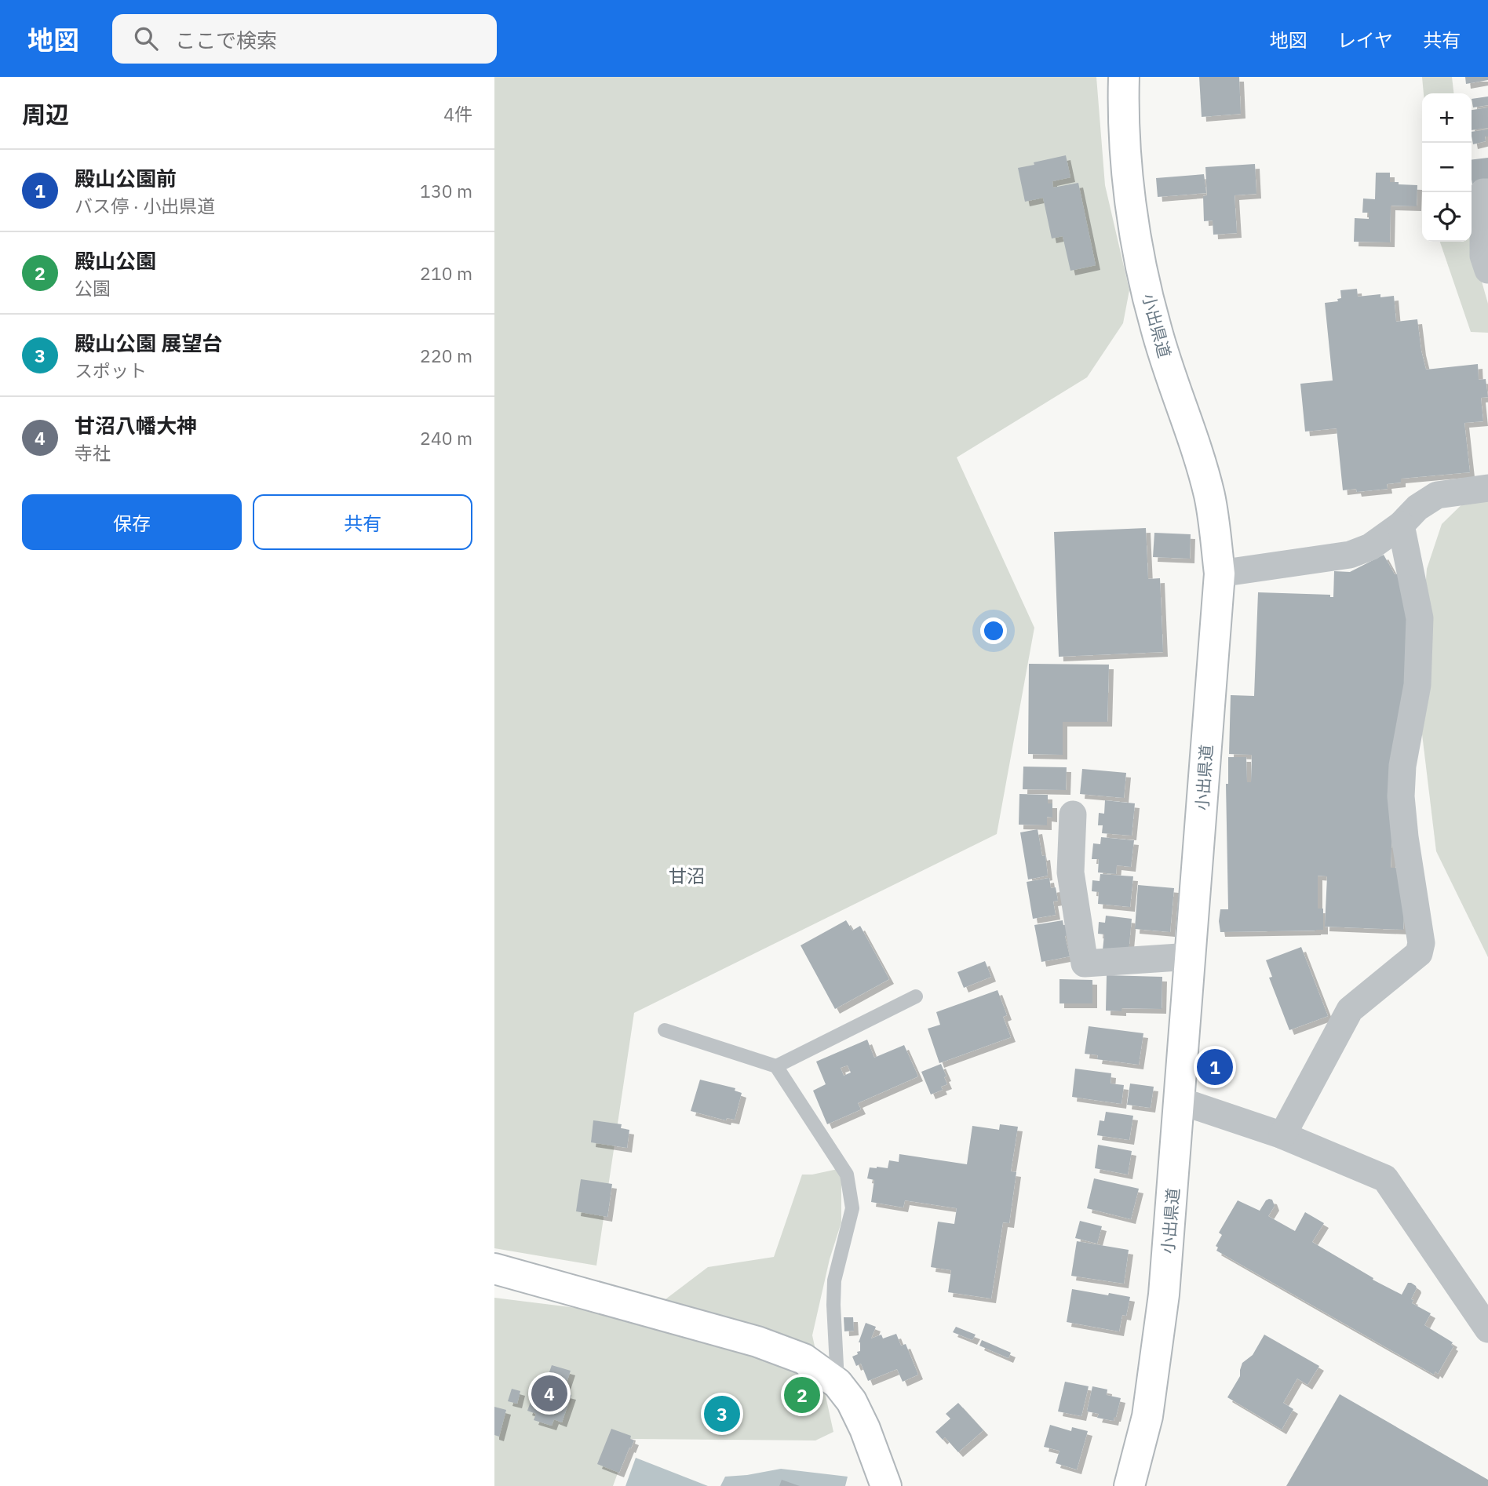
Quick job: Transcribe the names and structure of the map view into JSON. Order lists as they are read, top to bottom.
{
  "streets": {
    "main road": ["小出県道"]
  },
  "districts": ["甘沼"],
  "page": {
    "header": "地図",
    "search": "ここで検索",
    "nav": ["地図", "レイヤ", "共有"],
    "heading": ["周辺", "4件"],
    "map_buttons": ["+", "−"],
    "list": [
      {
        "mark": "1",
        "name": "殿山公園前",
        "note": "バス停 · 小出県道",
        "value": "130 m"
      },
      {
        "mark": "2",
        "name": "殿山公園",
        "note": "公園",
        "value": "210 m"
      },
      {
        "mark": "3",
        "name": "殿山公園 展望台",
        "note": "スポット",
        "value": "220 m"
      },
      {
        "mark": "4",
        "name": "甘沼八幡大神",
        "note": "寺社",
        "value": "240 m"
      }
    ],
    "buttons": ["保存", "共有"],
    "pins": [
      "1",
      "4",
      "2",
      "3"
    ]
  }
}
